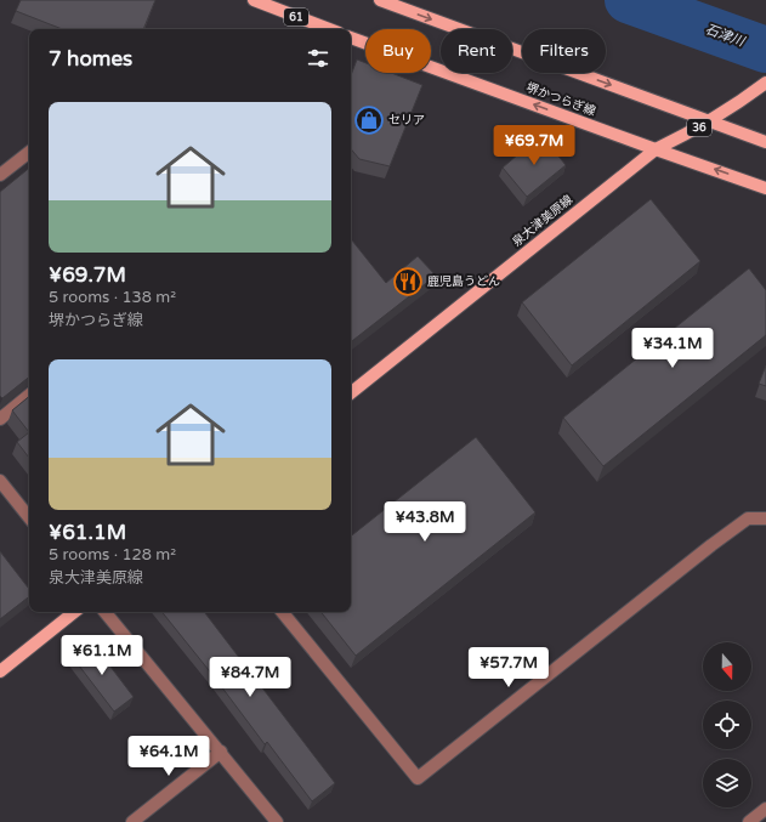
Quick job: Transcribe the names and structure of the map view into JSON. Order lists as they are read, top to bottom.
{
  "streets": {
    "main road": [
      "61",
      "堺かつらぎ線",
      "36",
      "泉大津美原線"
    ]
  },
  "crossings": [
    ["堺かつらぎ線", "泉大津美原線"]
  ],
  "water": ["石津川"],
  "places": {
    "shop": ["セリア"],
    "restaurant": ["鹿児島うどん"]
  },
  "north": "bottom",
  "page": {
    "chip": ["Buy", "Rent", "Filters"],
    "heading": "7 homes",
    "list": [
      {
        "name": "¥69.7M",
        "note": "5 rooms · 138 m² · 堺かつらぎ線"
      },
      {
        "name": "¥61.1M",
        "note": "5 rooms · 128 m² · 泉大津美原線"
      }
    ],
    "price": [
      "¥69.7M",
      "¥34.1M",
      "¥43.8M",
      "¥61.1M",
      "¥57.7M",
      "¥84.7M",
      "¥64.1M"
    ]
  }
}
